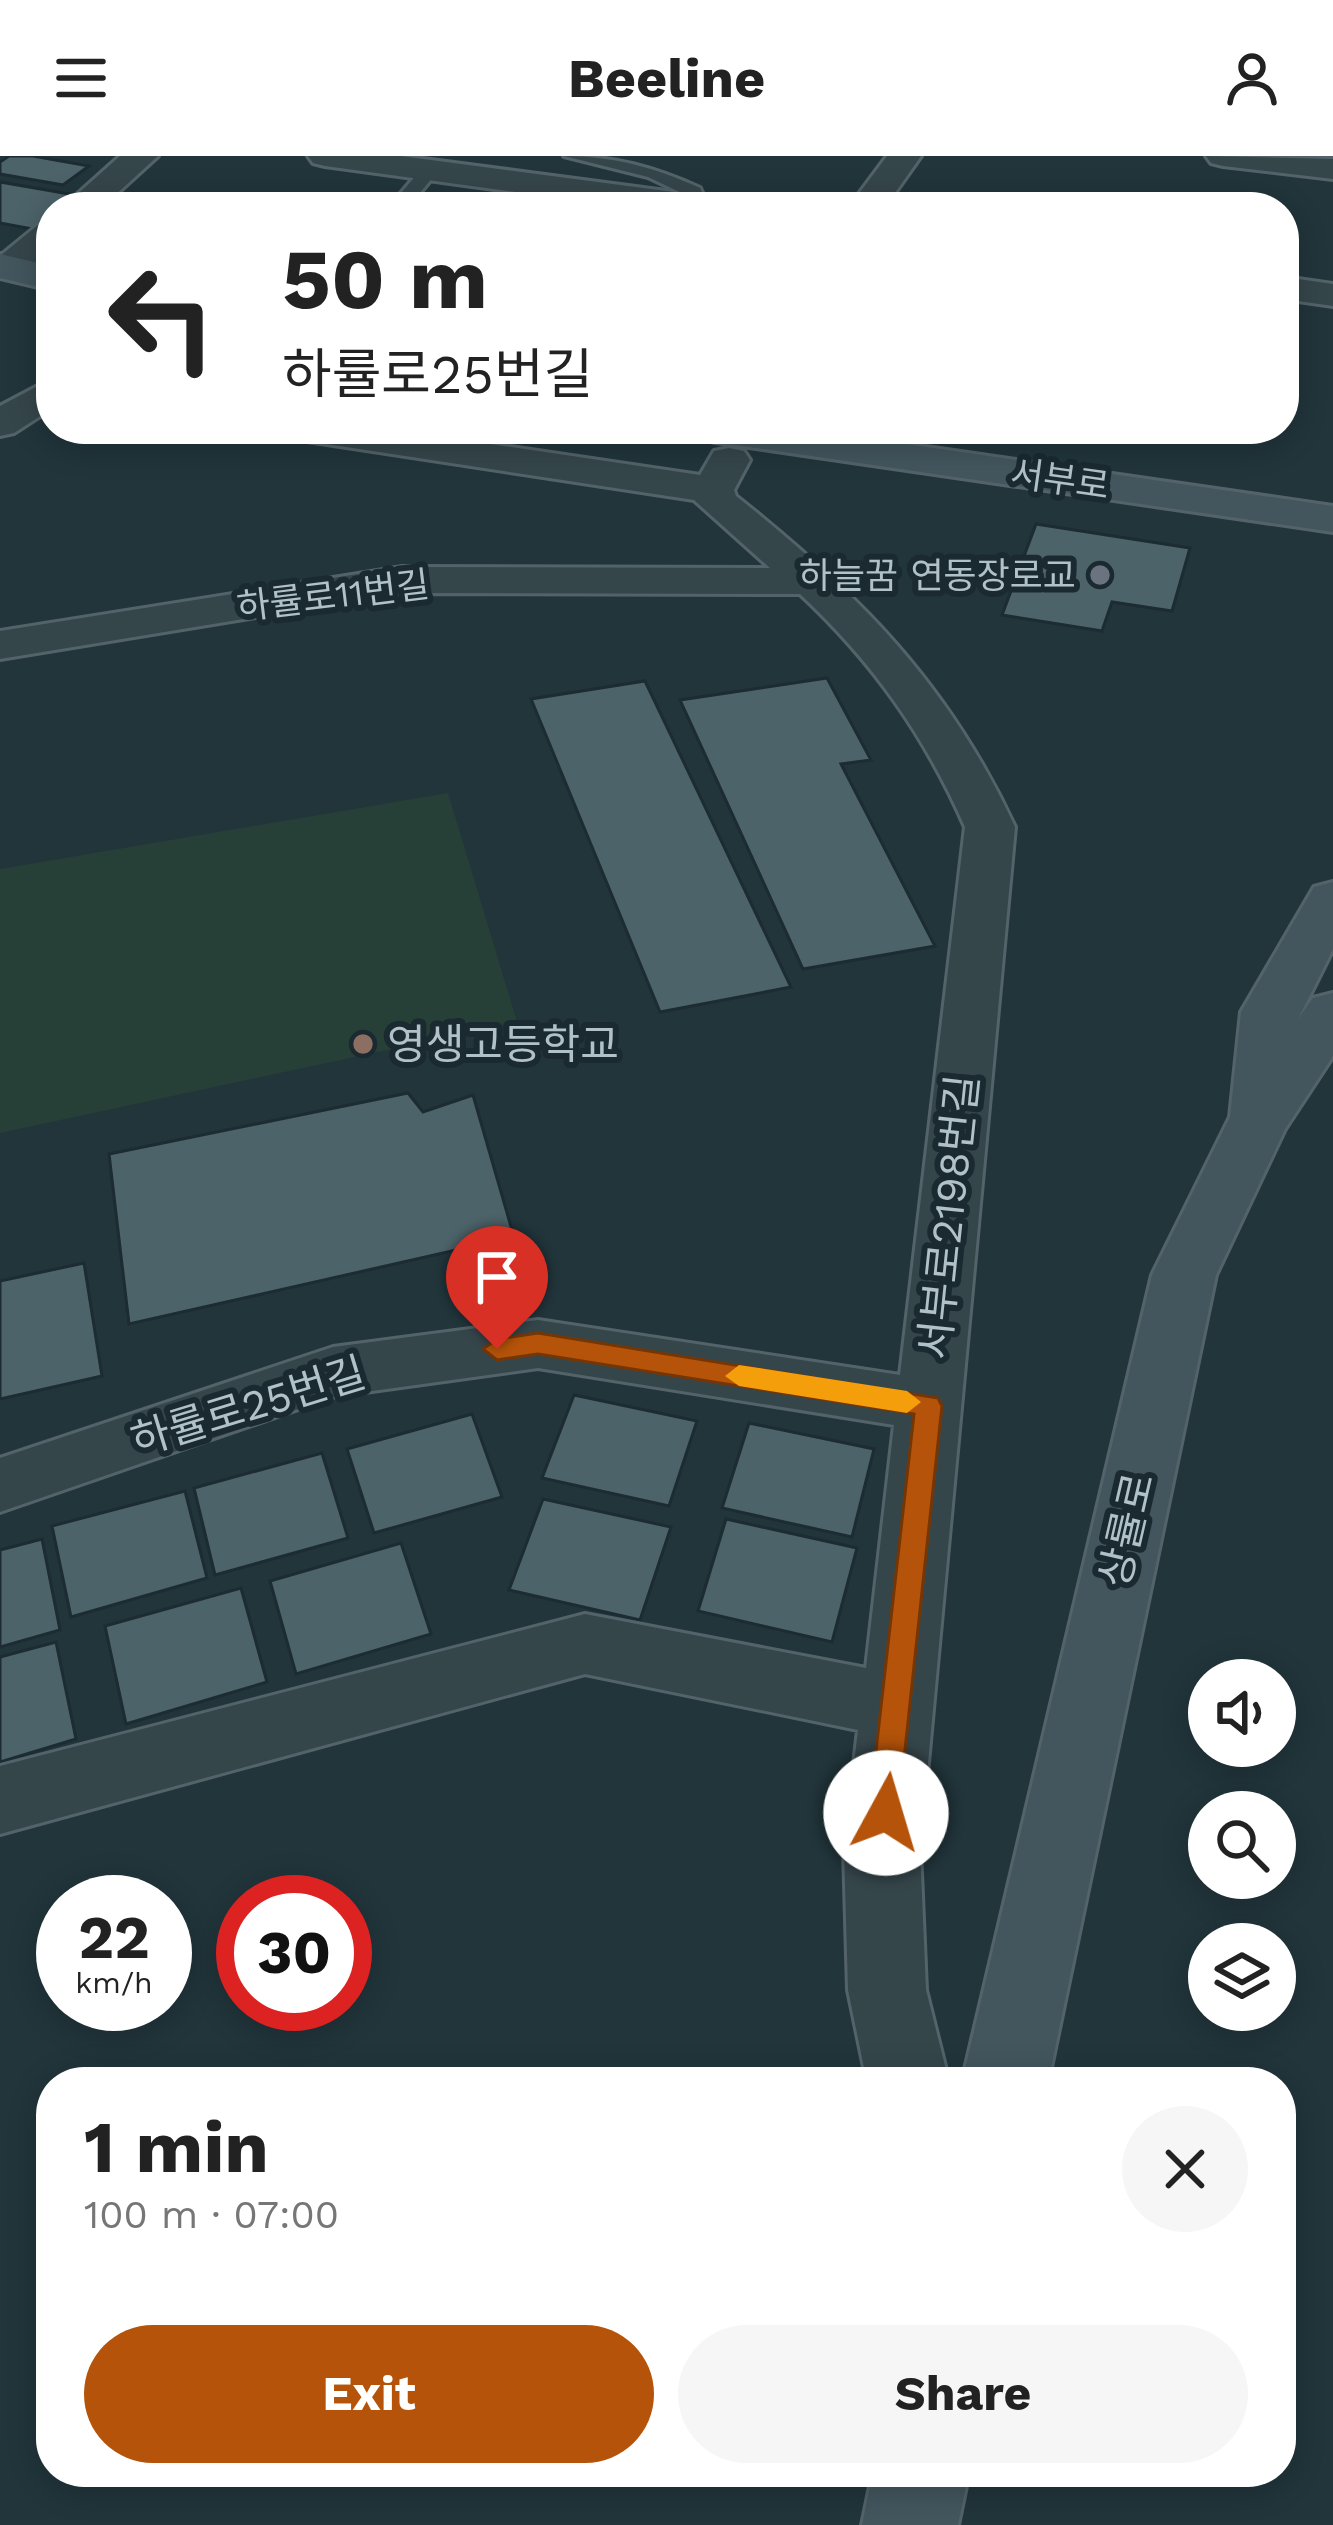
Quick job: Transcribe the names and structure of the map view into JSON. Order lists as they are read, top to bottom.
{
  "streets": {
    "main road": ["서부로", "상률로"],
    "street": ["하률로11번길", "서부로2198번길", "하률로25번길"]
  },
  "crossings": [
    ["서부로", "서부로2198번길"],
    ["하률로11번길", "서부로2198번길"],
    ["서부로2198번길", "하률로25번길"]
  ],
  "places": ["하늘꿈 연동장로교", "영생고등학교"],
  "page": {
    "header": "Beeline",
    "turn": ["50 m", "하률로25번길"],
    "speed": "22 km/h",
    "limit": "30",
    "heading": ["1 min", "100 m · 07:00"],
    "buttons": ["Exit", "Share"]
  }
}
